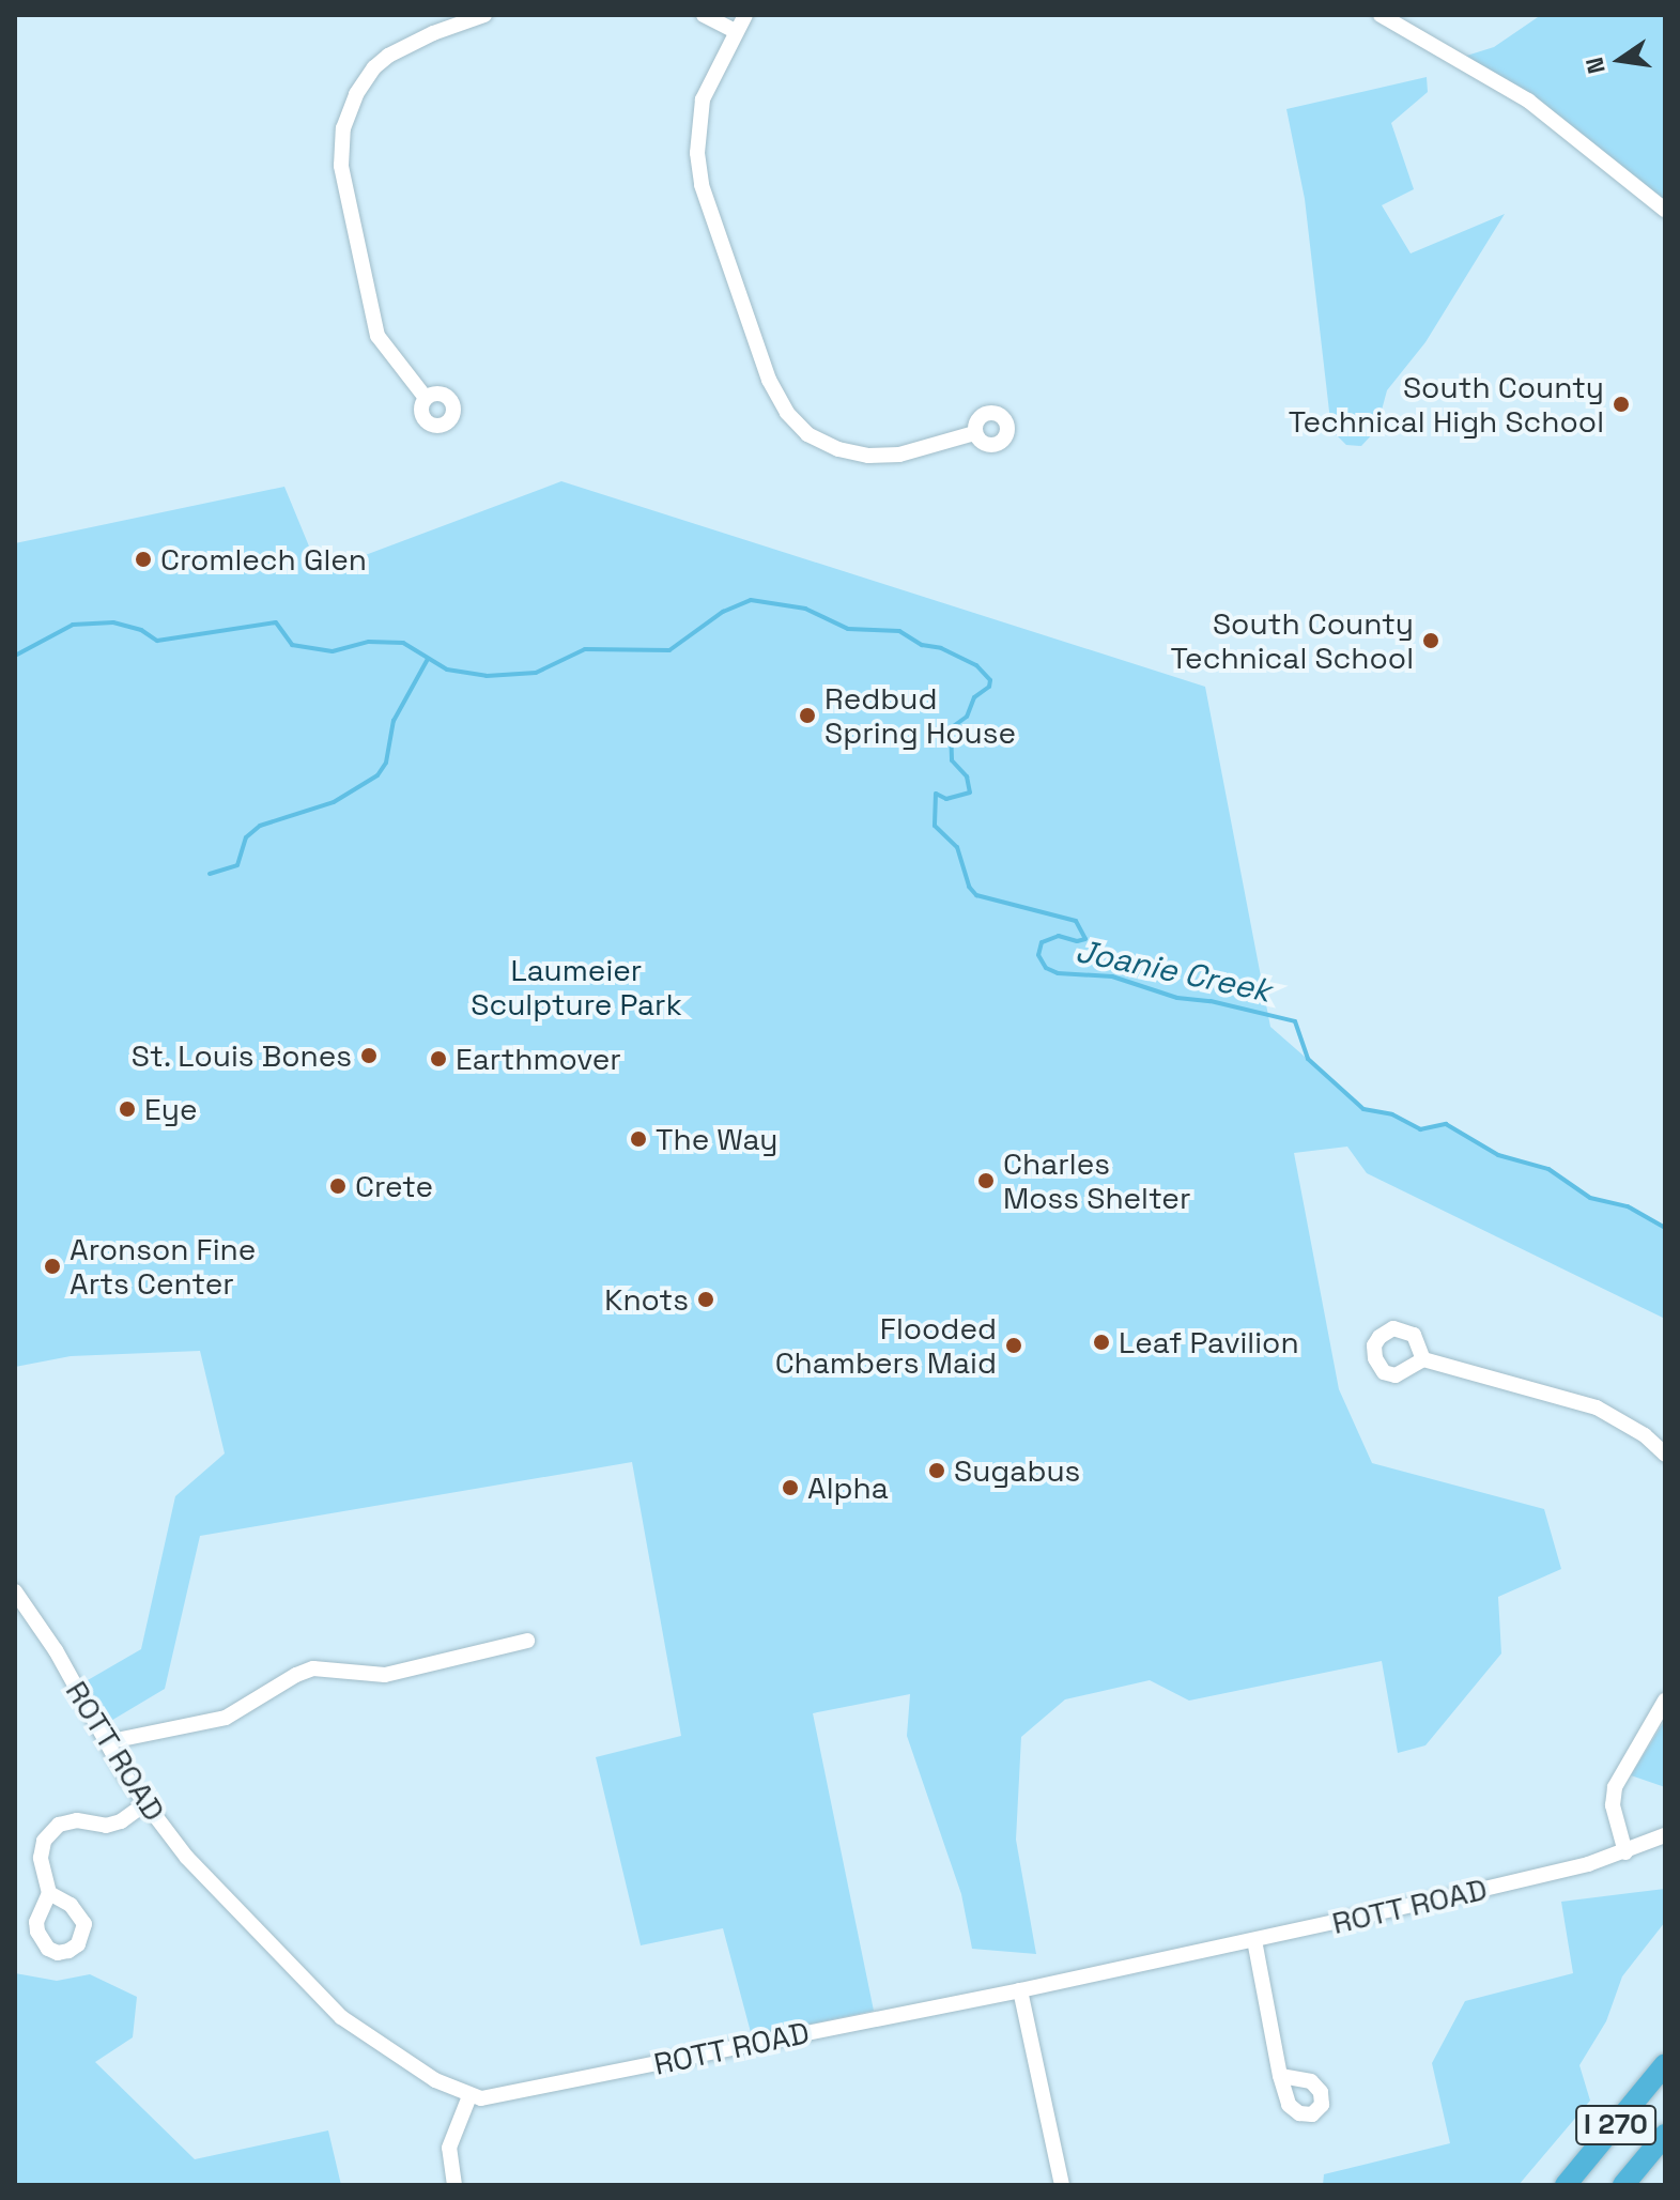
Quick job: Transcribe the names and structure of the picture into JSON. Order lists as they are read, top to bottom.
{
  "streets": {
    "highway": ["I 270"],
    "street": ["ROTT ROAD"]
  },
  "water": ["Joanie Creek"],
  "parks": ["Laumeier Sculpture Park"],
  "places": [
    "South County Technical High School",
    "Cromlech Glen",
    "South County Technical School",
    "Redbud Spring House",
    "St. Louis Bones",
    "Earthmover",
    "Eye",
    "The Way",
    "Charles Moss Shelter",
    "Crete",
    "Aronson Fine Arts Center",
    "Knots",
    "Leaf Pavilion",
    "Flooded Chambers Maid",
    "Sugabus",
    "Alpha"
  ],
  "north": "left"
}
